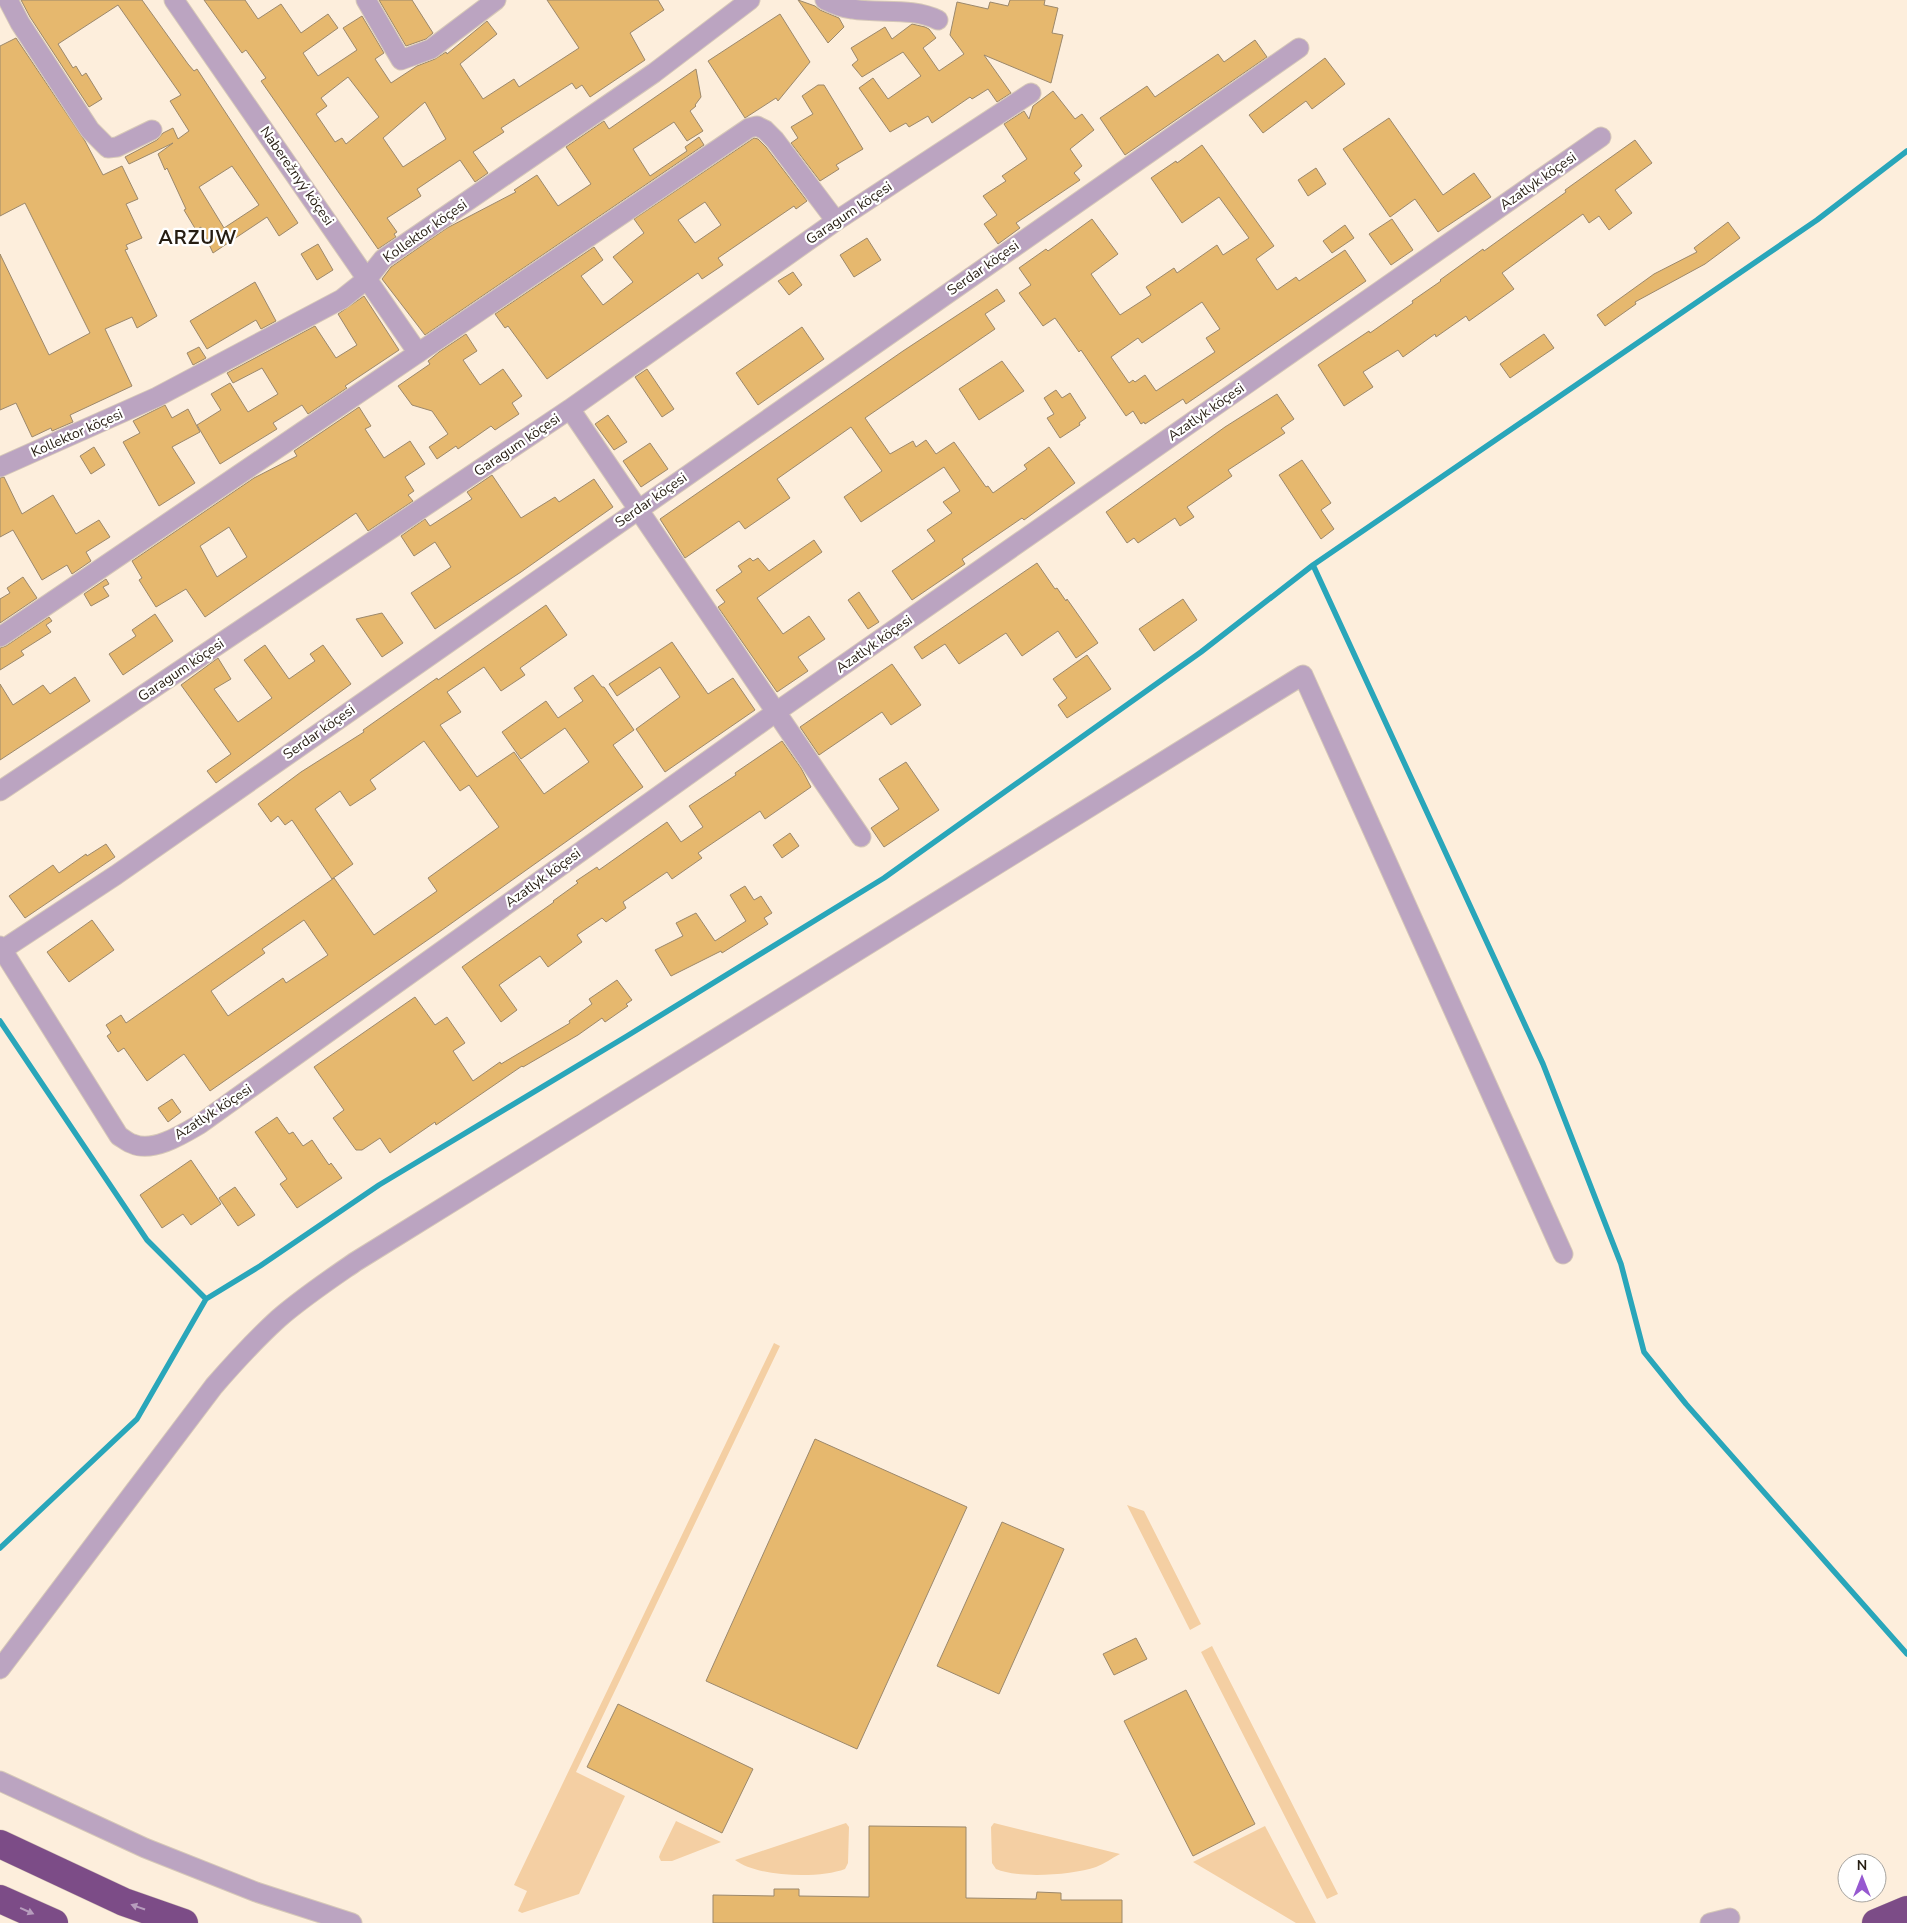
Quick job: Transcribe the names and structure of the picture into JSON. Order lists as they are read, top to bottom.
{
  "streets": {
    "street": [
      "Naberežnyý köçesi",
      "Azatlyk köçesi",
      "Garagum köçesi",
      "Kollektor köçesi",
      "Serdar köçesi"
    ]
  },
  "crossings": [
    ["Naberežnyý köçesi", "Kollektor köçesi"],
    ["Azatlyk köçesi", "Serdar köçesi"]
  ],
  "districts": ["ARZUW"],
  "north": "top"
}
